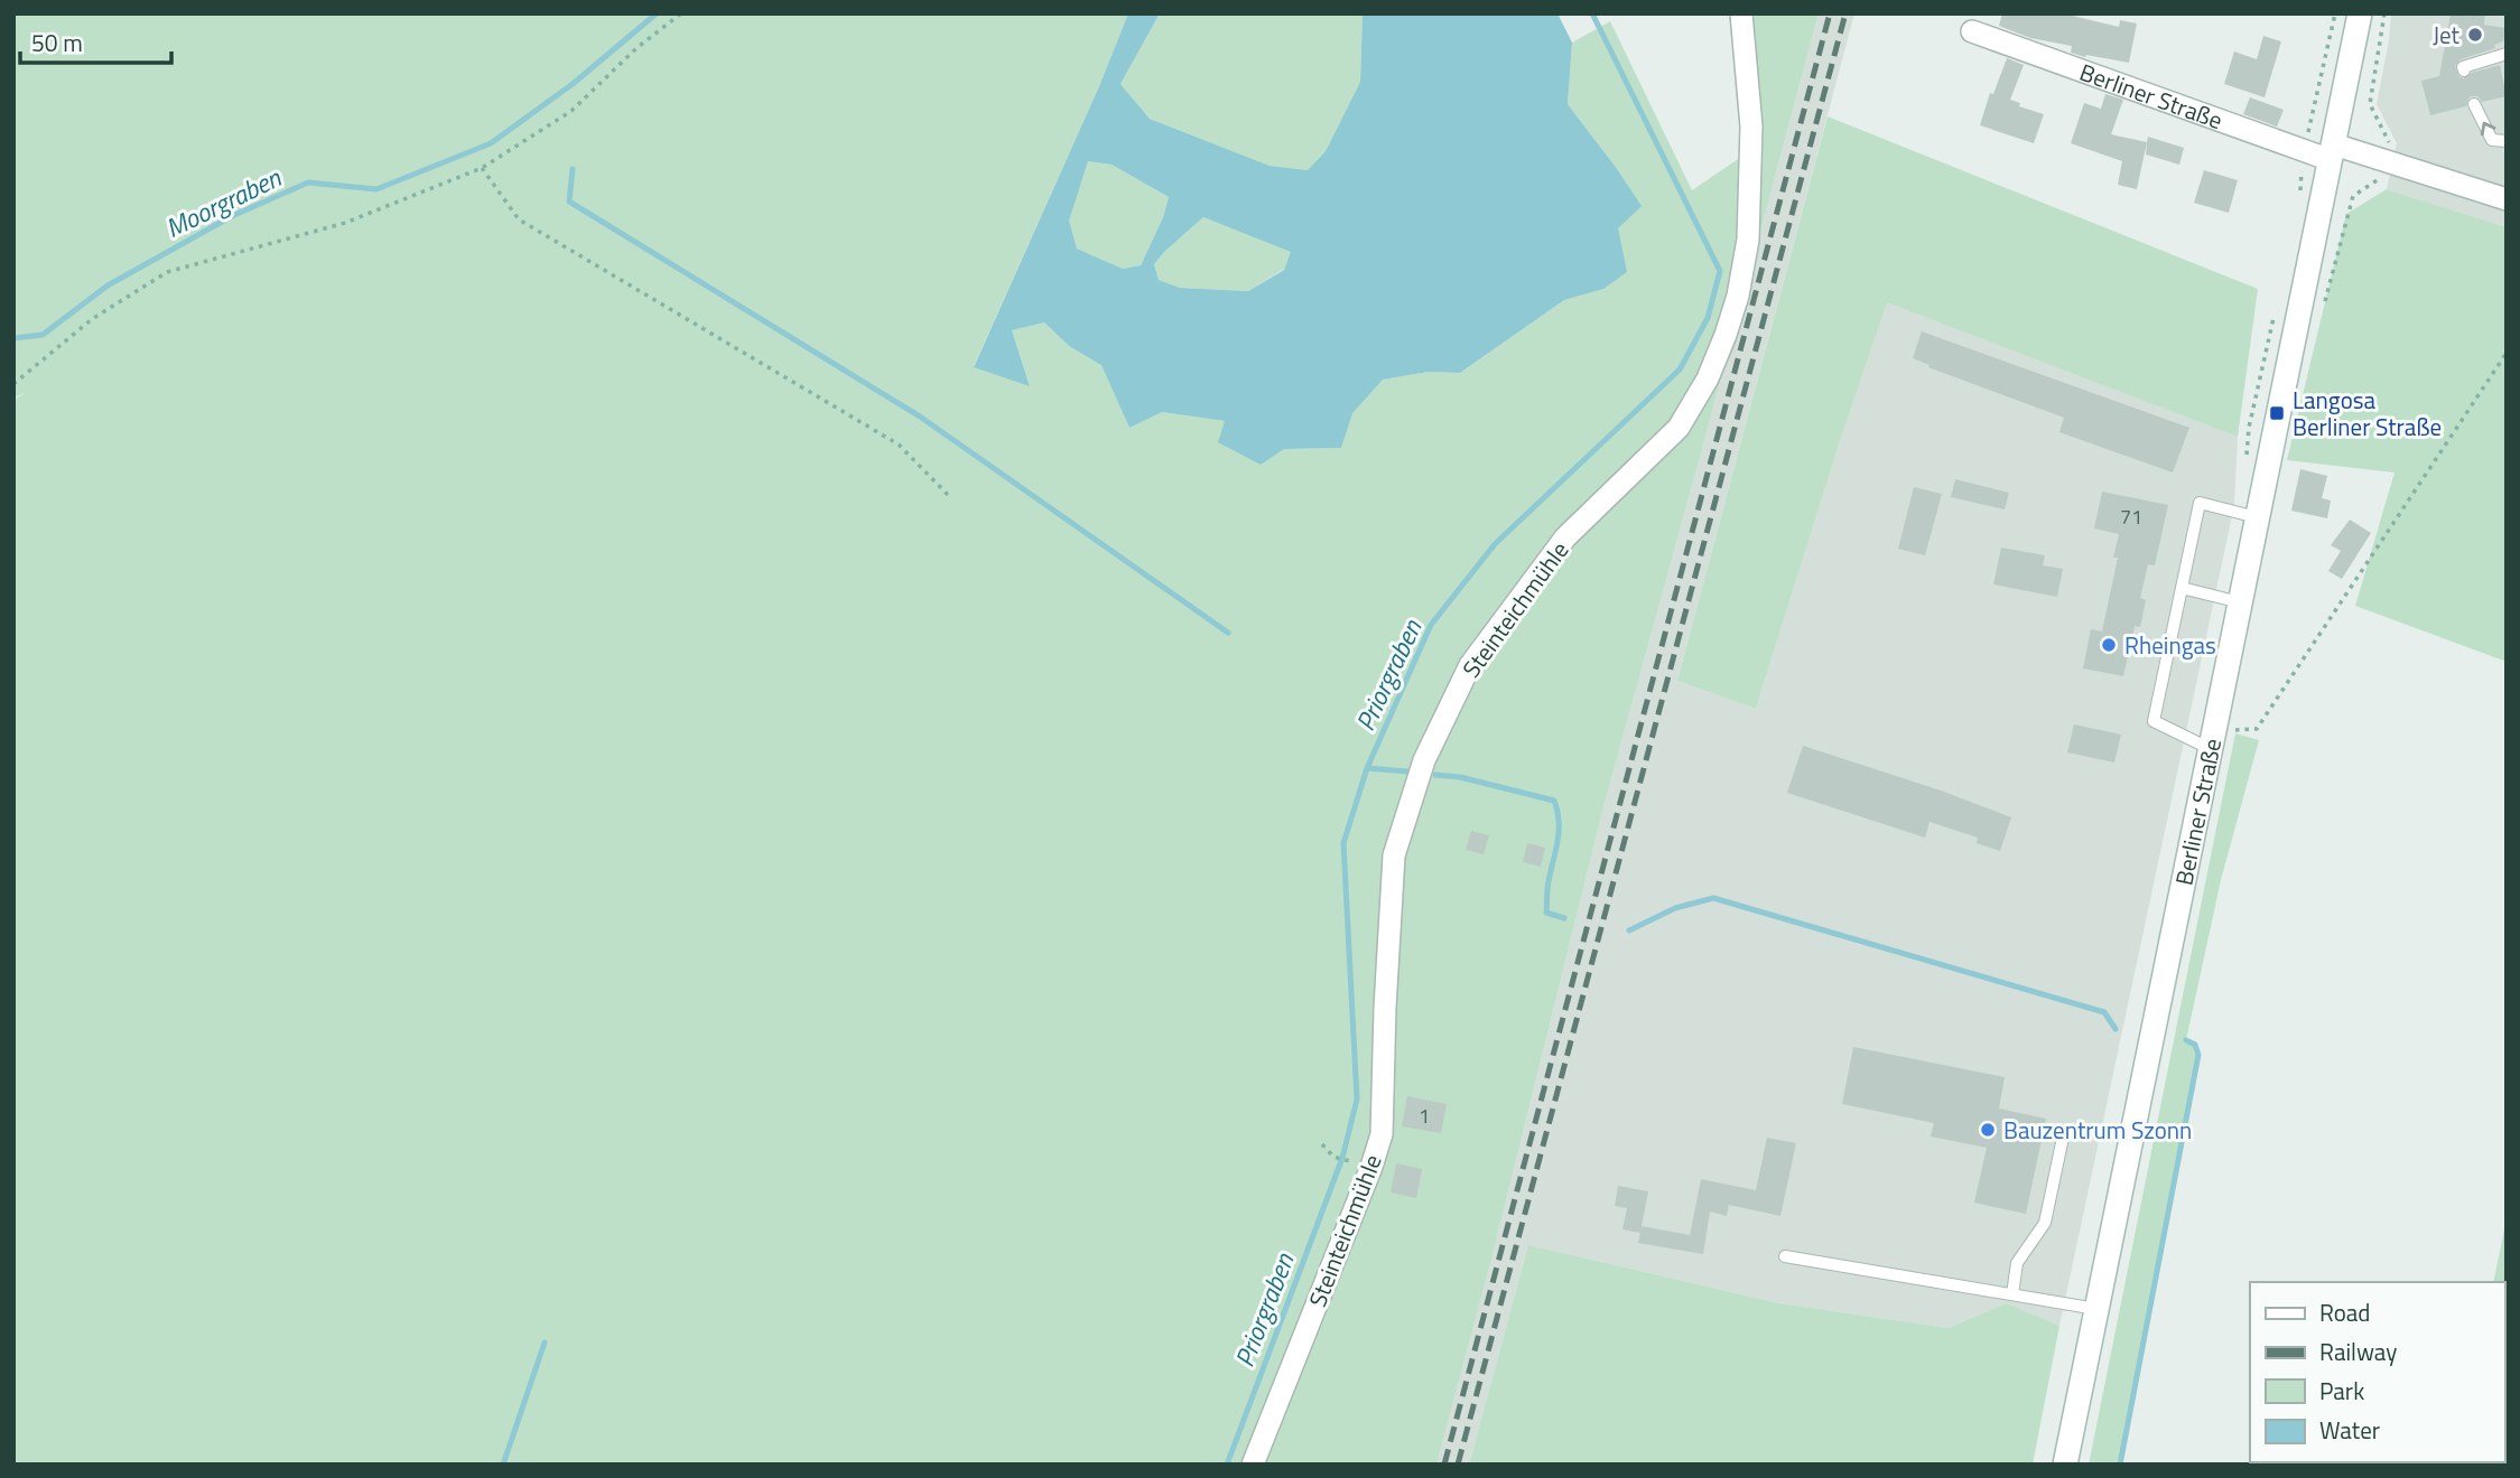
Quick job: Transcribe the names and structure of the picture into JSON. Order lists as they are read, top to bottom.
{
  "streets": {
    "main road": ["Berliner Straße"],
    "street": ["Steinteichmühle"]
  },
  "water": ["Moorgraben", "Priorgraben"],
  "places": {
    "other": ["Jet", "Rheingas", "Bauzentrum Szonn"],
    "transit": ["Langosa Berliner Straße"]
  },
  "house_numbers": ["71", "1"],
  "legend": [
    "Road",
    "Railway",
    "Park",
    "Water"
  ],
  "scale_bar": "50 m"
}
